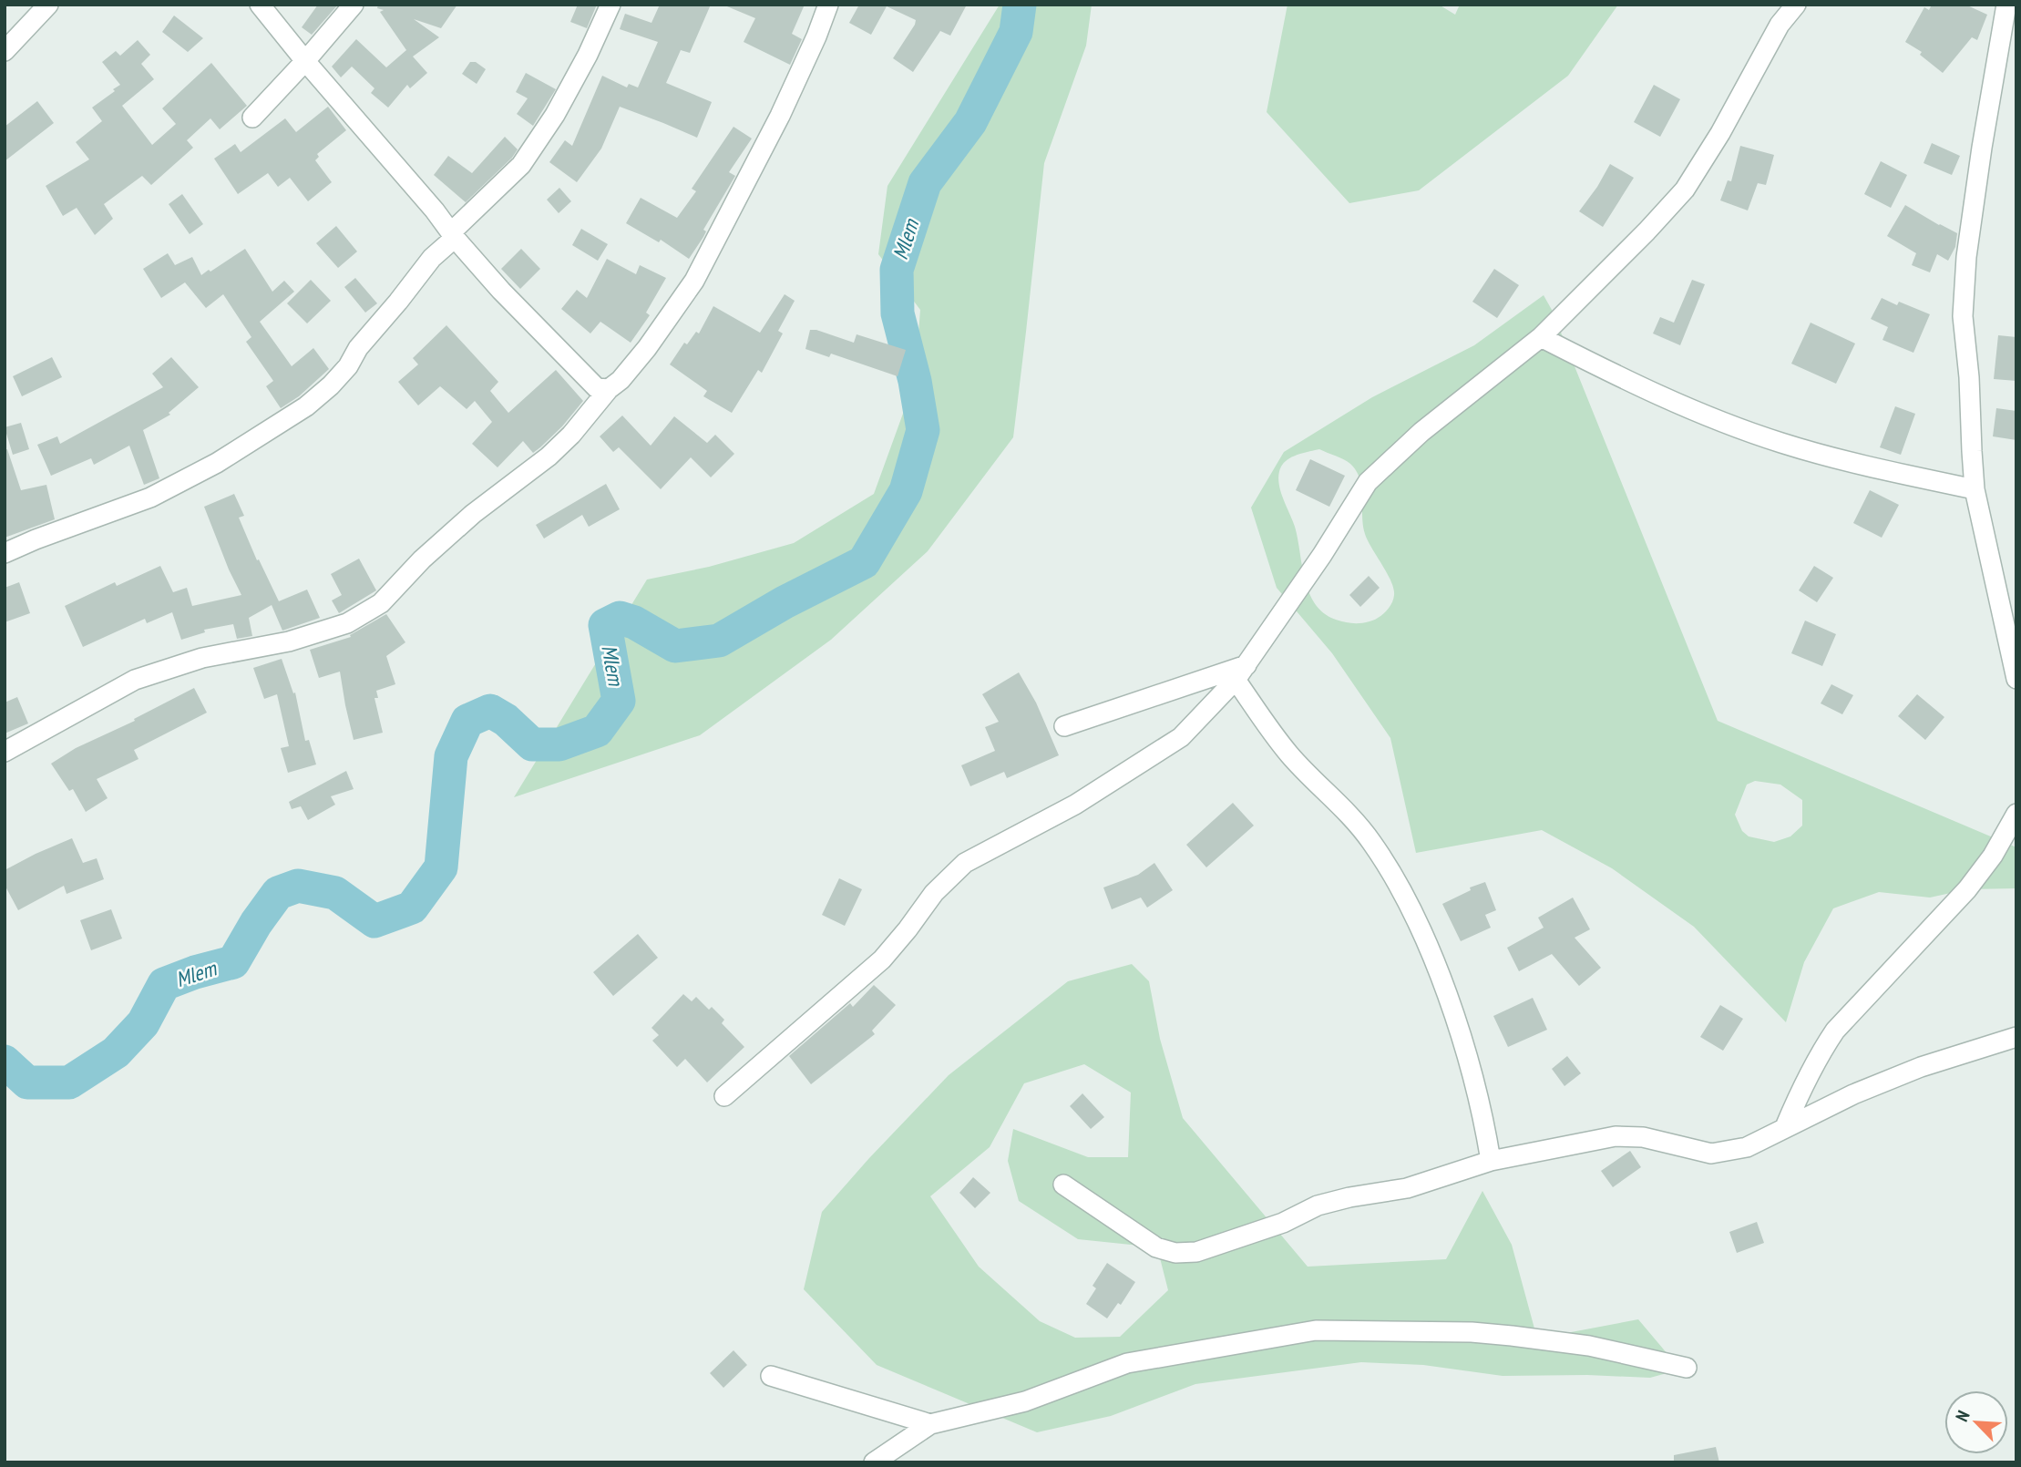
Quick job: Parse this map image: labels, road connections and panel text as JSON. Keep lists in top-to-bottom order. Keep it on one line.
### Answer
{"water":["Mlem"],"north":"top left"}
